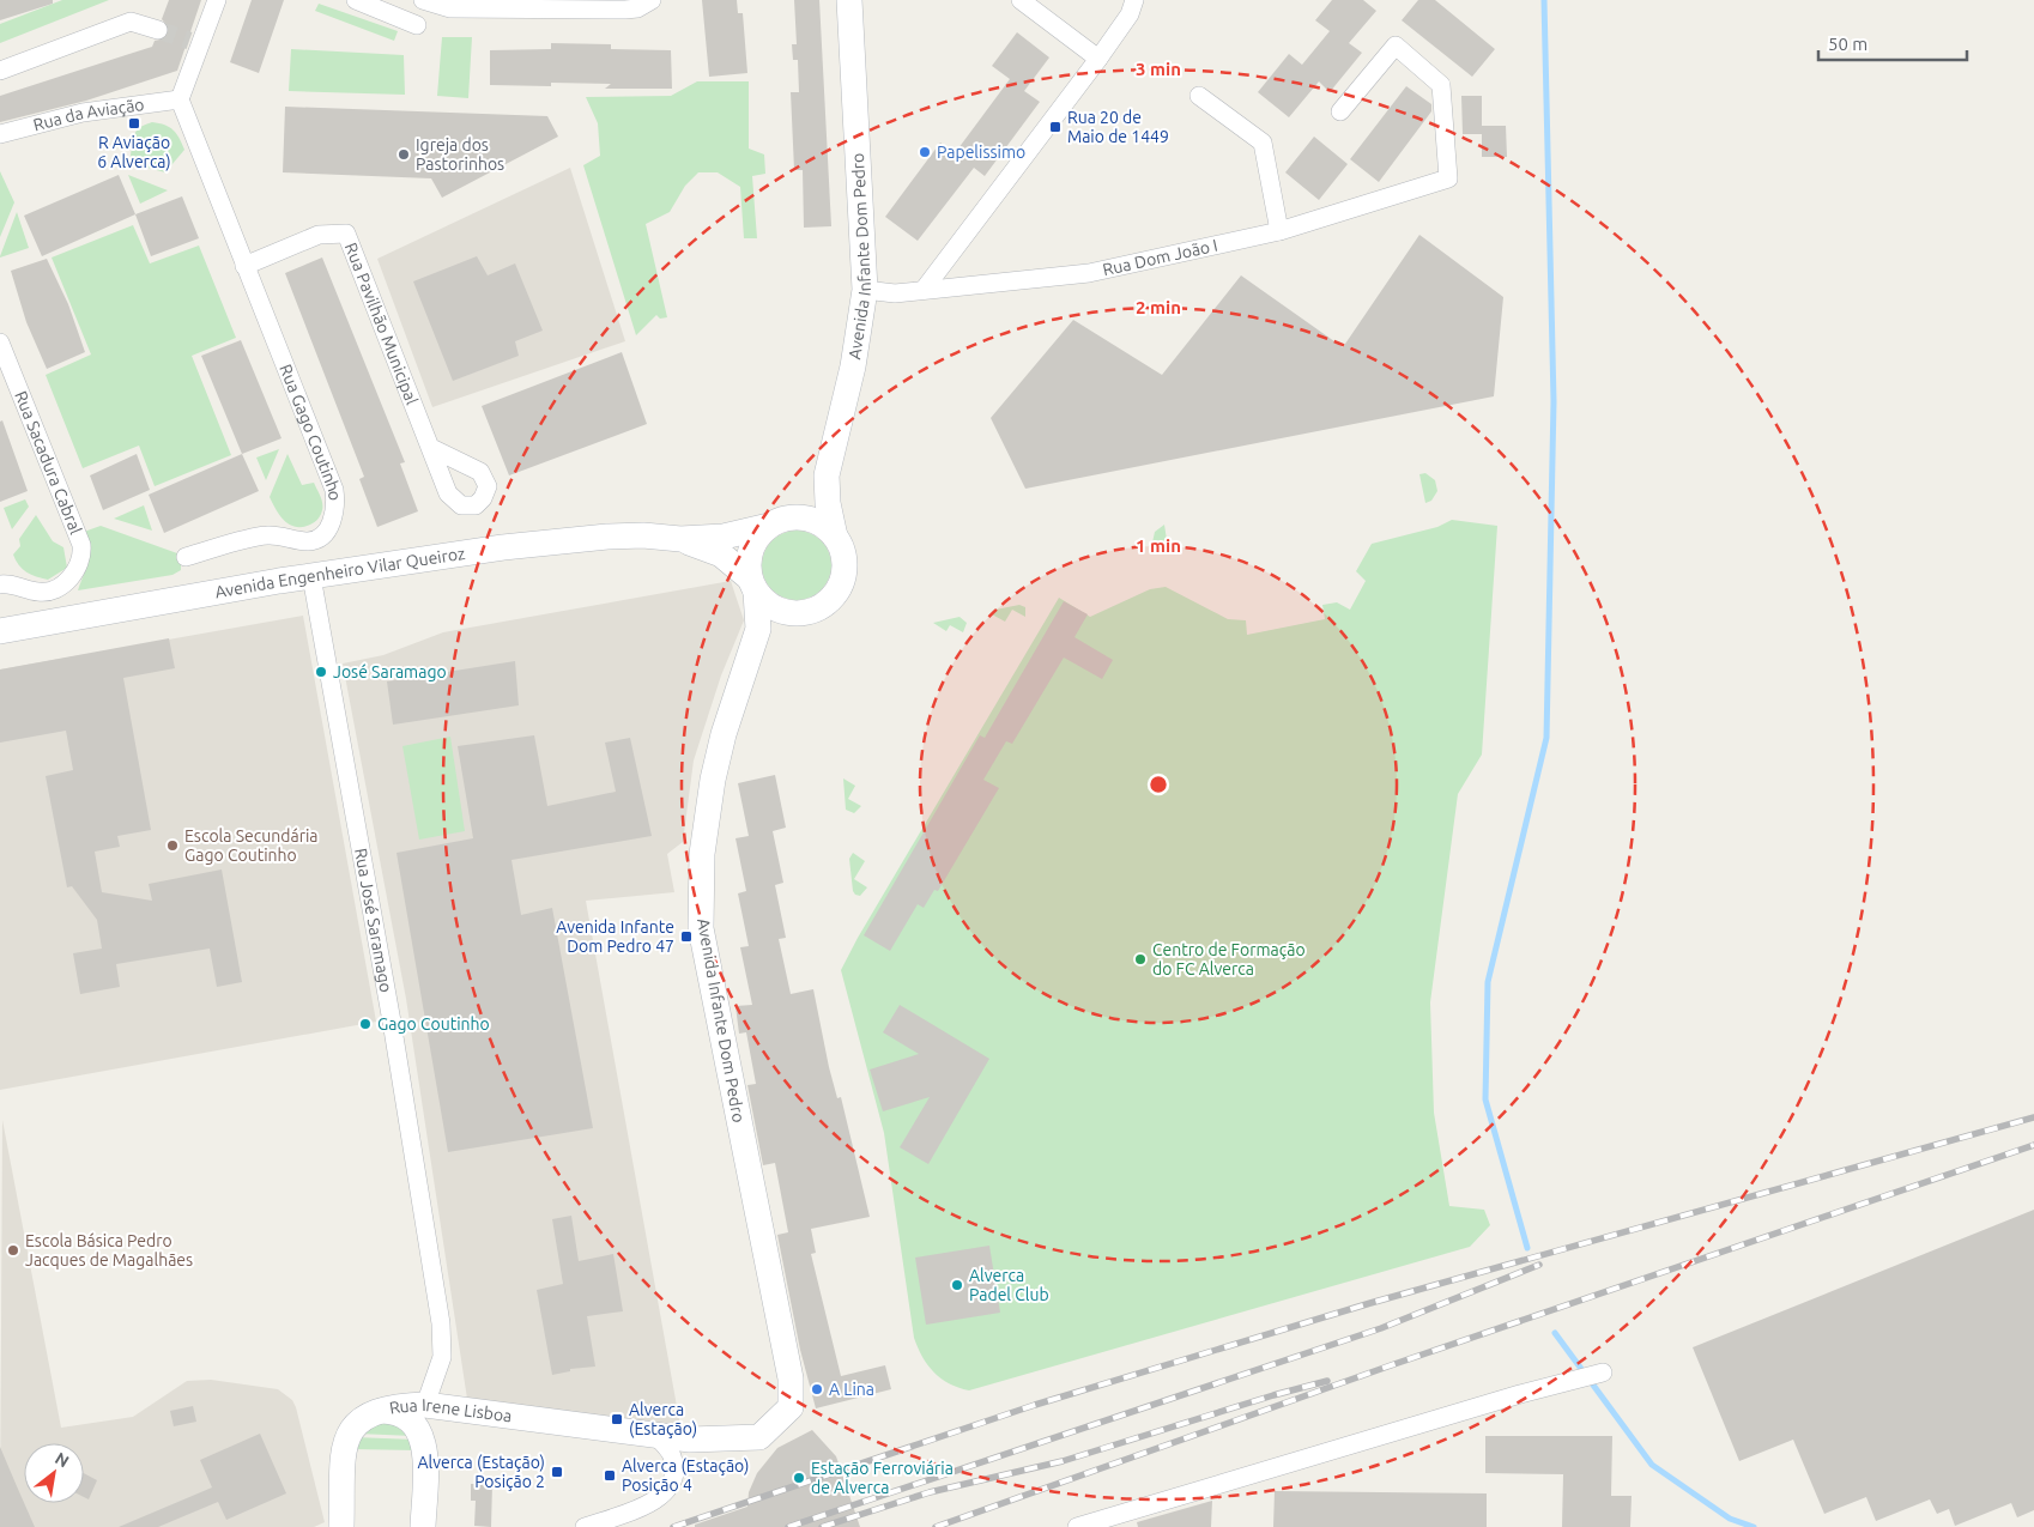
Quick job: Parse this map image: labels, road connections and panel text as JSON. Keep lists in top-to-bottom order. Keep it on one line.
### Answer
{"streets":{"main road":["Avenida Infante Dom Pedro","Avenida Engenheiro Vilar Queiroz","Rua Irene Lisboa"],"street":["Rua da Aviação","Rua Dom João I","Rua Pavilhão Municipal","Rua Gago Coutinho","Rua Sacadura Cabral","Rua José Saramago"]},"crossings":[["Avenida Infante Dom Pedro","Rua Dom João I"],["Avenida Infante Dom Pedro","Avenida Engenheiro Vilar Queiroz"],["Avenida Infante Dom Pedro","Rua Irene Lisboa"],["Rua Pavilhão Municipal","Rua Gago Coutinho"],["Avenida Engenheiro Vilar Queiroz","Rua José Saramago"],["Rua José Saramago","Rua Irene Lisboa"]],"places":{"transit":["R Aviação 6 Alverca)","Rua 20 de Maio de 1449","Avenida Infante Dom Pedro 47","Alverca (Estação)","Alverca (Estação) Posição 2","Alverca (Estação) Posição 4"],"other":["Papelissimo","Igreja dos Pastorinhos","José Saramago","Escola Secundária Gago Coutinho","Centro de Formação do FC Alverca","Gago Coutinho","Escola Básica Pedro Jacques de Magalhães","Alverca Padel Club","A Lina","Estação Ferroviária de Alverca"]},"scale_bar":"50 m","north":"top right","rings":["3 min","2 min","1 min"]}
